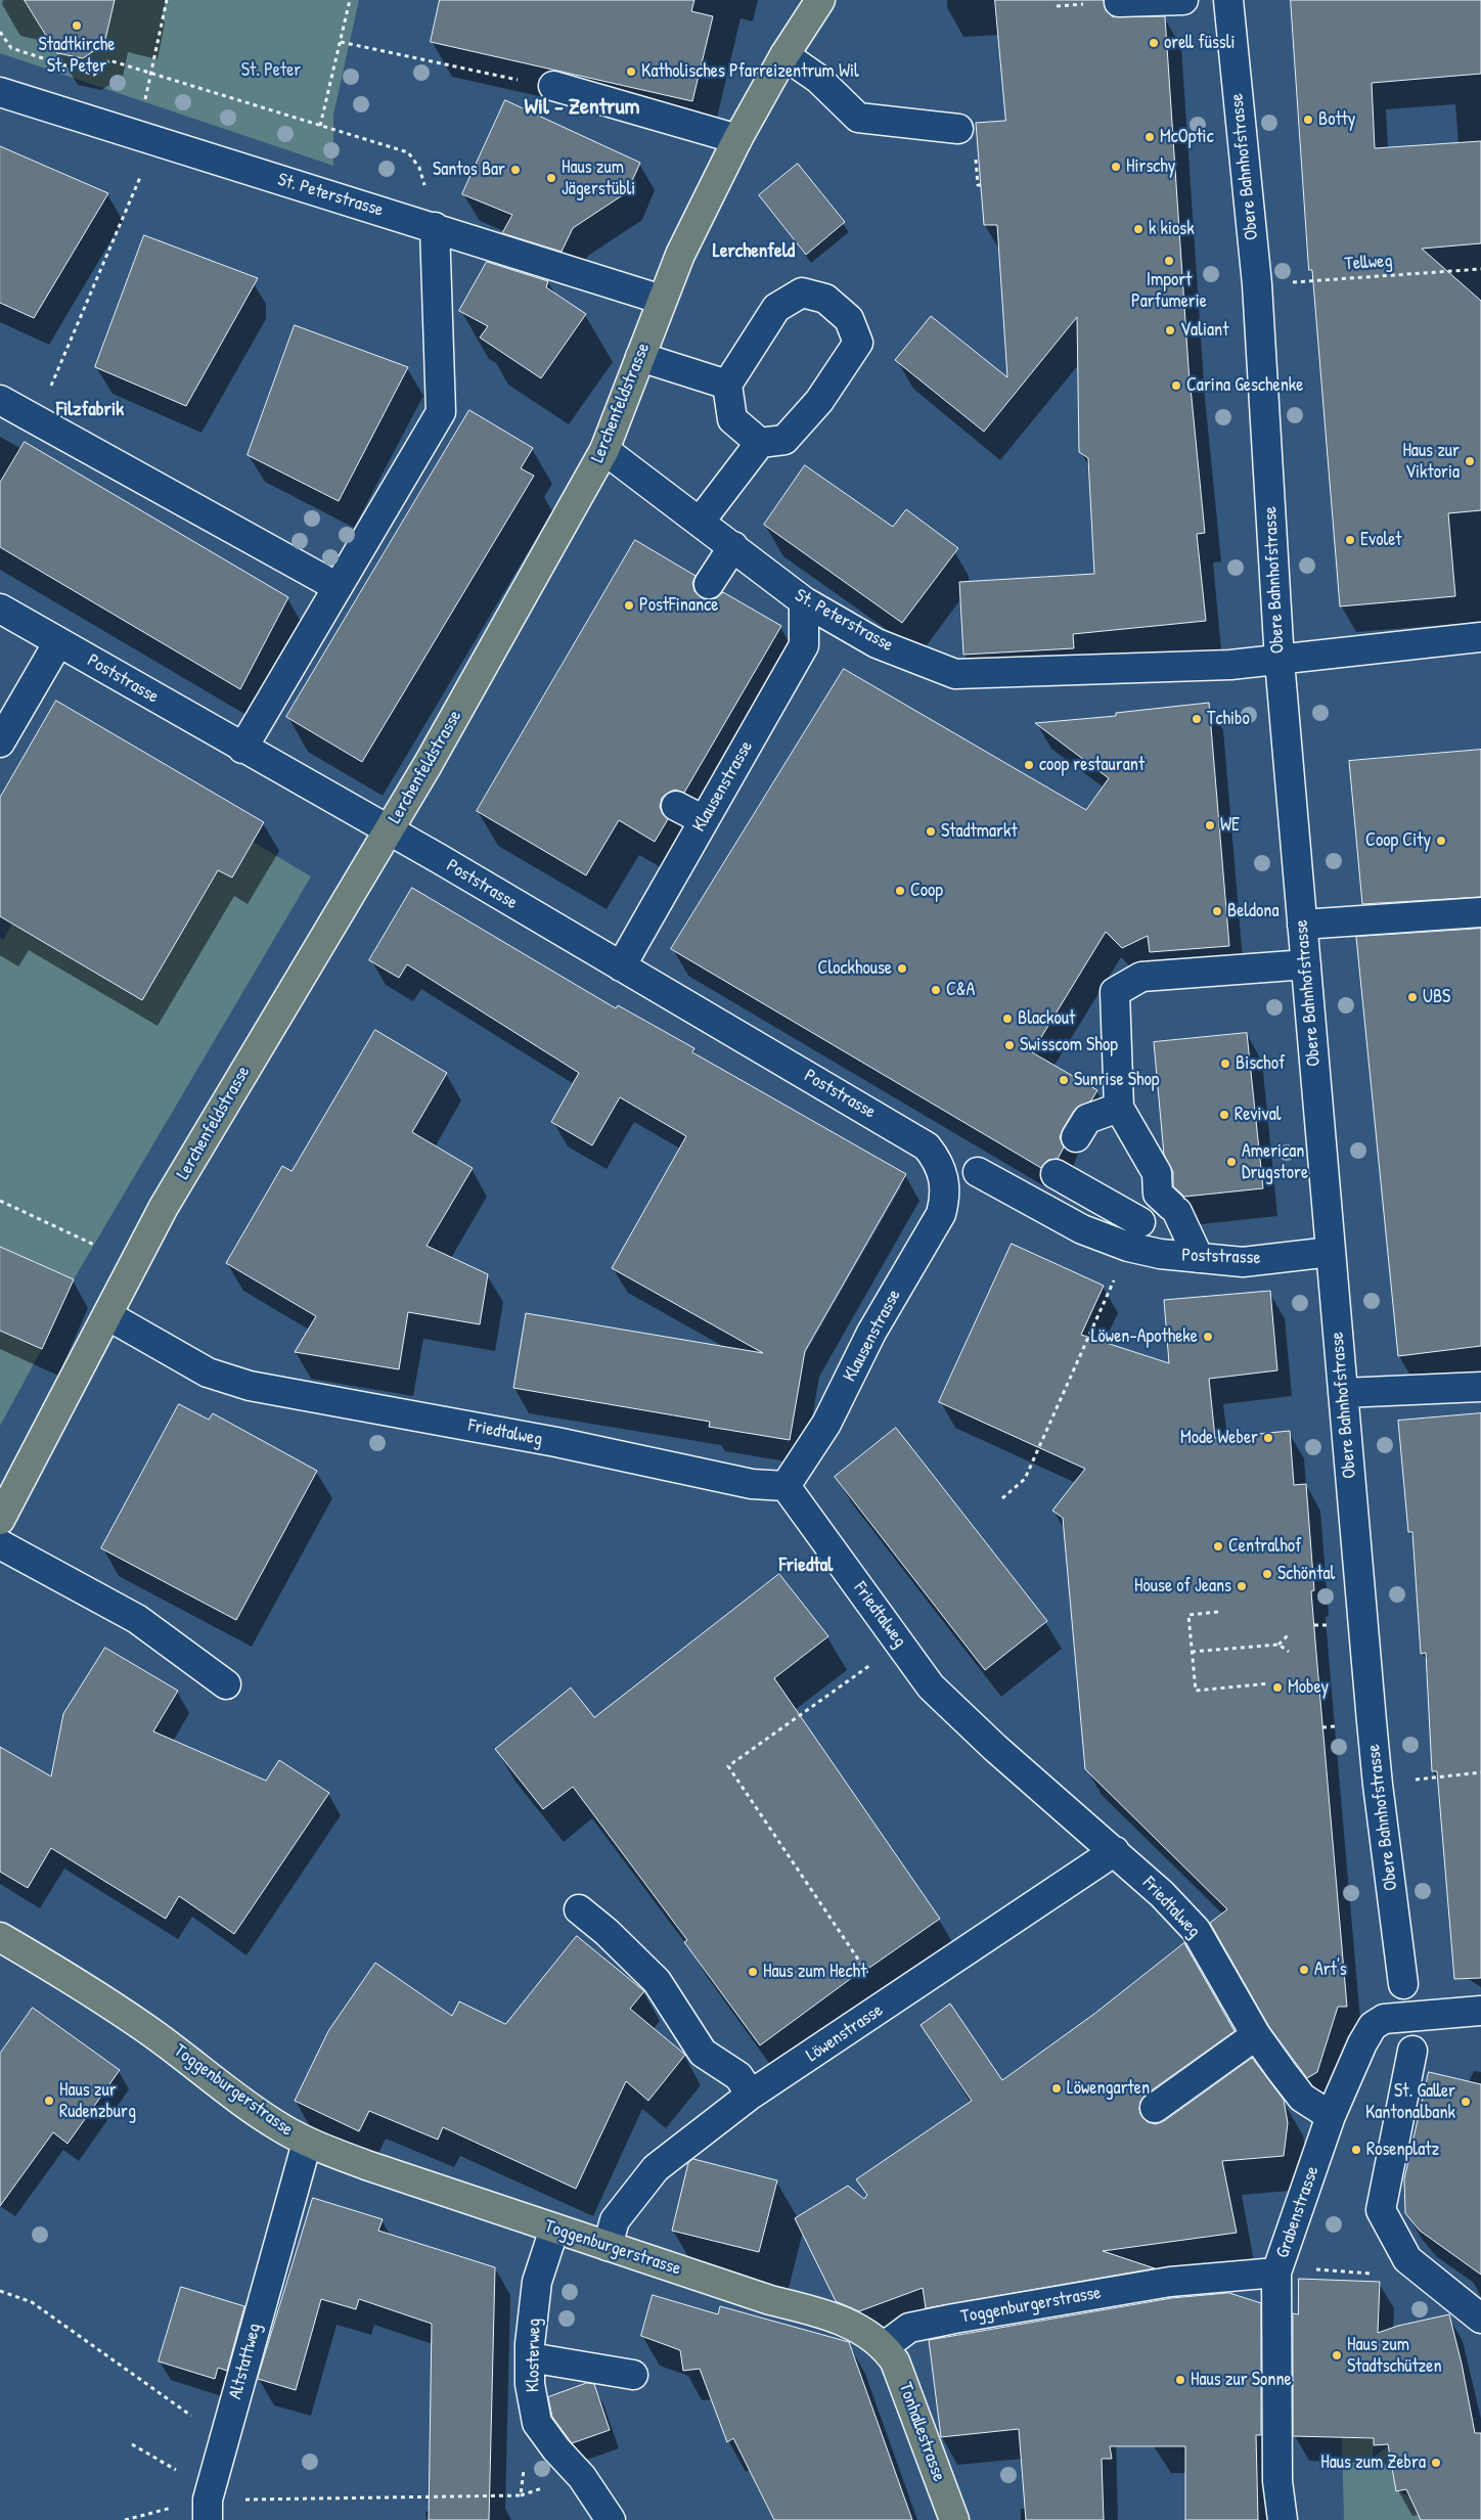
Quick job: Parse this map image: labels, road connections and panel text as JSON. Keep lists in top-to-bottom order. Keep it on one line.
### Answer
{"streets":{"main road":["Lerchenfeldstrasse","Toggenburgerstrasse","Tonhallestrasse"],"street":["Obere Bahnhofstrasse","St. Peterstrasse","Poststrasse","Klausenstrasse","Friedtalweg","Löwenstrasse","Grabenstrasse","Klosterweg","Altstattweg"],"path":["Tellweg"]},"crossings":[["Obere Bahnhofstrasse","St. Peterstrasse"],["Obere Bahnhofstrasse","Tellweg"],["Obere Bahnhofstrasse","Poststrasse"],["St. Peterstrasse","Lerchenfeldstrasse"],["St. Peterstrasse","Klausenstrasse"],["Lerchenfeldstrasse","Poststrasse"],["Lerchenfeldstrasse","Friedtalweg"],["Poststrasse","Klausenstrasse"],["Klausenstrasse","Friedtalweg"],["Friedtalweg","Löwenstrasse"],["Friedtalweg","Grabenstrasse"],["Löwenstrasse","Toggenburgerstrasse"],["Toggenburgerstrasse","Grabenstrasse"],["Toggenburgerstrasse","Klosterweg"],["Toggenburgerstrasse","Altstattweg"],["Toggenburgerstrasse","Tonhallestrasse"]],"districts":["Wil - Zentrum","Lerchenfeld","Filzfabrik","Friedtal"],"parks":["St. Peter"],"places":["Stadtkirche St. Peter","orell füssli","Katholisches Pfarreizentrum Wil","Botty","McOptic","Hirschy","Santos Bar","Haus zum Jägerstübli","k kiosk","Import Parfumerie","Valiant","Carina Geschenke","Haus zur Viktoria","Evolet","PostFinance","Tchibo","coop restaurant","WE","Stadtmarkt","Coop City","Coop","Beldona","Clockhouse","C&A","UBS","Blackout","Swisscom Shop","Bischof","Sunrise Shop","Revival","American Drugstore","Löwen-Apotheke","Mode Weber","Centralhof","Schöntal","House of Jeans","Mobey","Art's","Haus zum Hecht","Löwengarten","Haus zur Rudenzburg","St. Galler Kantonalbank","Rosenplatz","Haus zum Stadtschützen","Haus zur Sonne","Haus zum Zebra"]}
